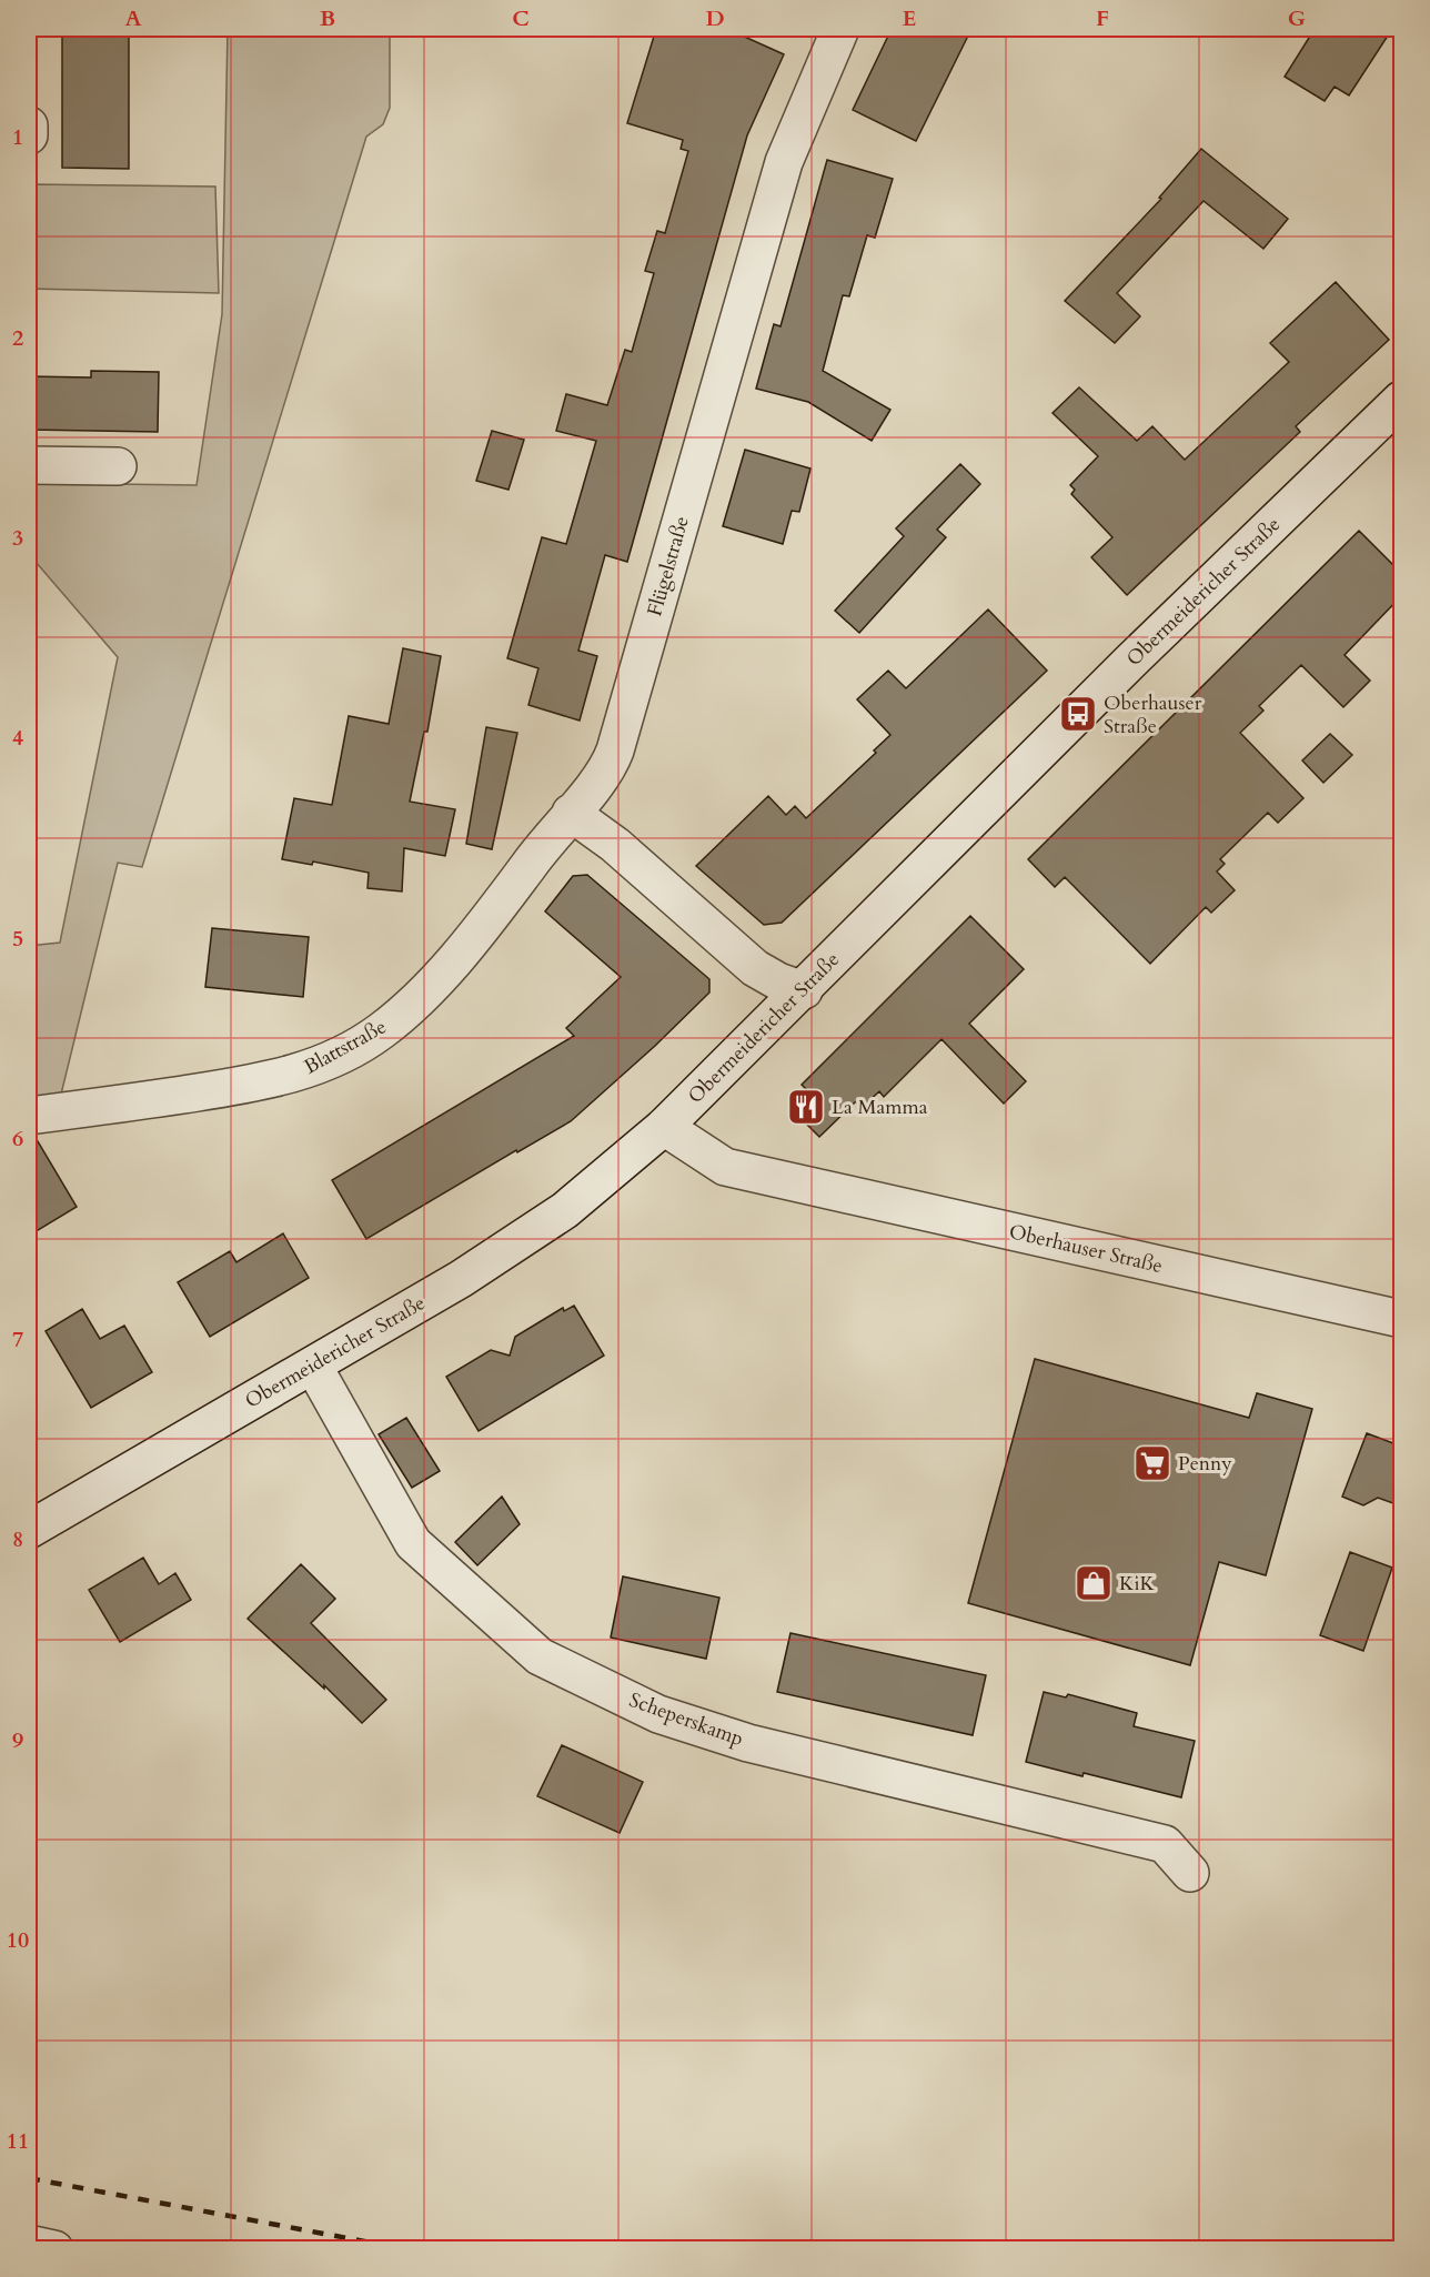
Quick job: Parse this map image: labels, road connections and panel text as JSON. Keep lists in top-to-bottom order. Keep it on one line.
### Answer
{"streets":{"street":["Flügelstraße","Obermeidericher Straße","Blattstraße","Oberhauser Straße","Scheperskamp"]},"crossings":[["Flügelstraße","Blattstraße"],["Obermeidericher Straße","Oberhauser Straße"],["Obermeidericher Straße","Scheperskamp"]],"places":{"bus stop":["Oberhauser Straße"],"restaurant":["La Mamma"],"supermarket":["Penny"],"shop":["KiK"]},"grid":{"columns":["A","B","C","D","E","F","G"],"rows":["1","2","3","4","5","6","7","8","9","10","11"]}}
